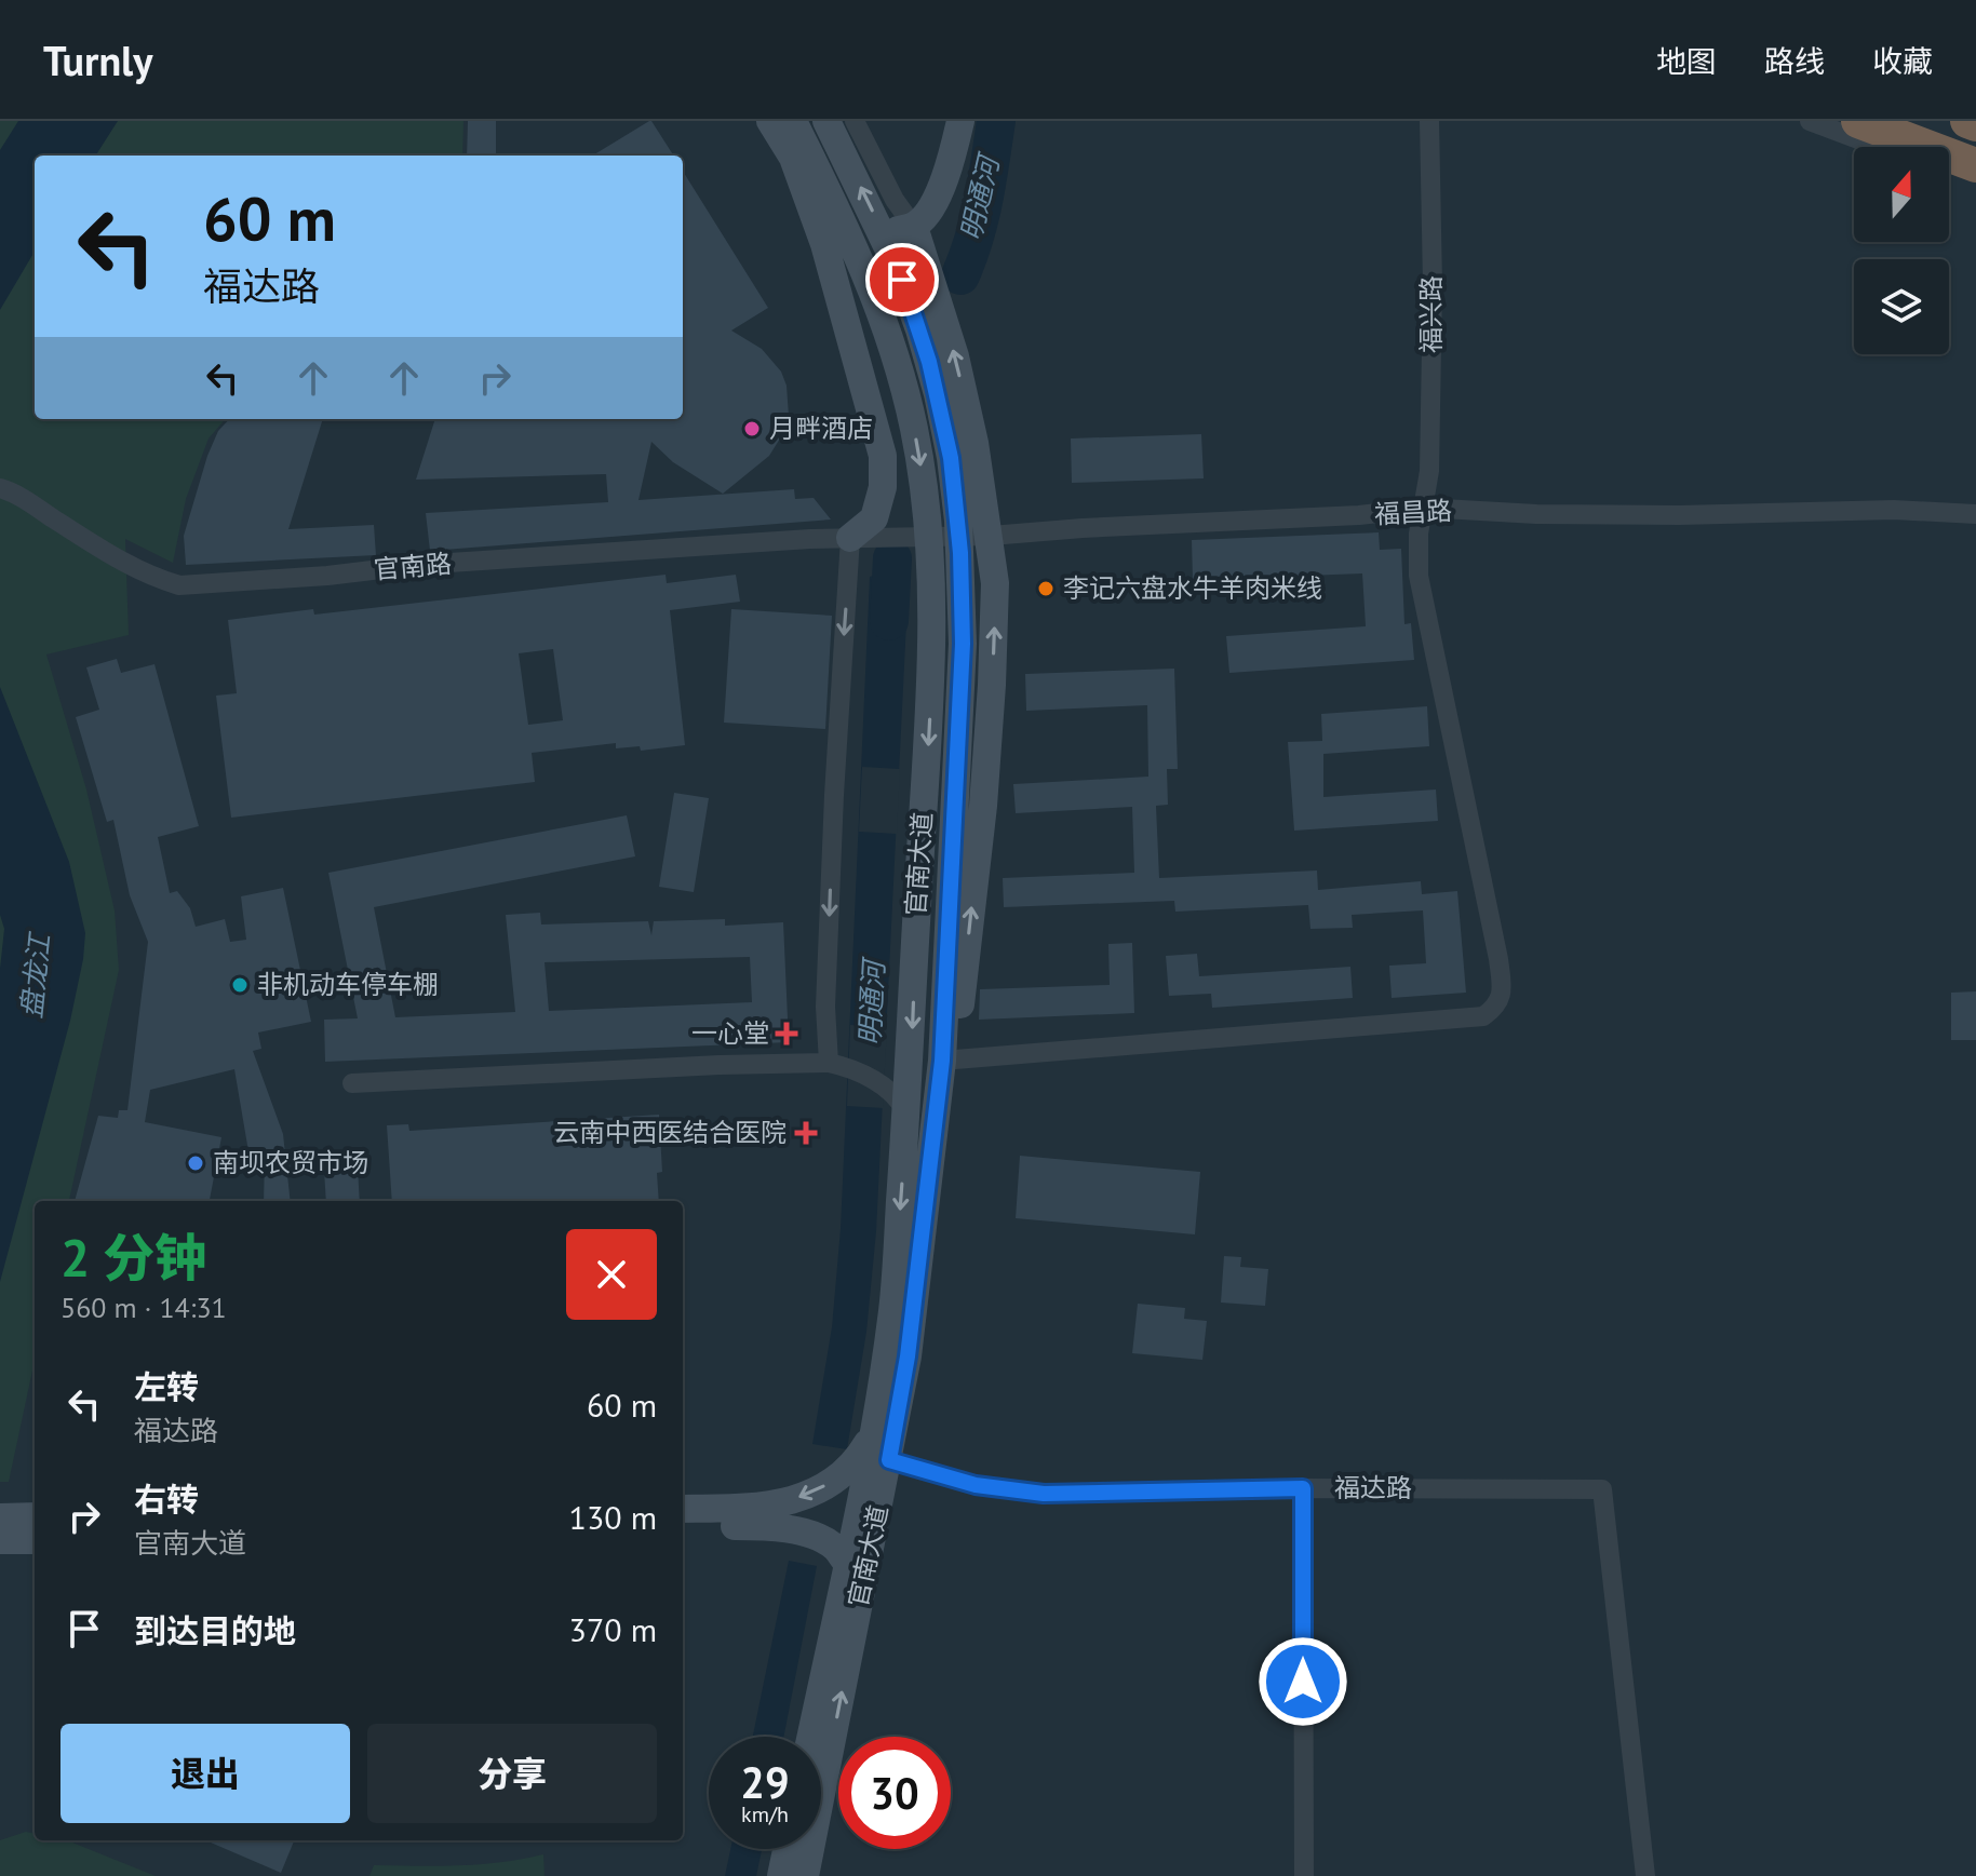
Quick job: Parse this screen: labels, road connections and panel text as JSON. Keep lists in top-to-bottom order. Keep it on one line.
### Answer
{"streets":{"main road":["官南大道"],"street":["福兴路","福昌路","官南路","福达路"]},"crossings":[["福兴路","福昌路"],["福兴路","官南大道"],["福昌路","官南路"],["官南大道","福达路"]],"water":["明通河","盘龙江"],"places":{"other":["月畔酒店","李记六盘水牛羊肉米线","非机动车停车棚","南坝农贸市场"],"health":["一心堂","云南中西医结合医院"]},"north":"top","page":{"header":"Turnly","nav":["地图","路线","收藏"],"turn":["60 m","福达路"],"heading":["2 分钟","560 m · 14:31"],"list":[{"name":"左转","note":"福达路","value":"60 m"},{"name":"右转","note":"官南大道","value":"130 m"},{"name":"到达目的地","value":"370 m"}],"buttons":["退出","分享"],"speed":"29 km/h","limit":"30"}}
